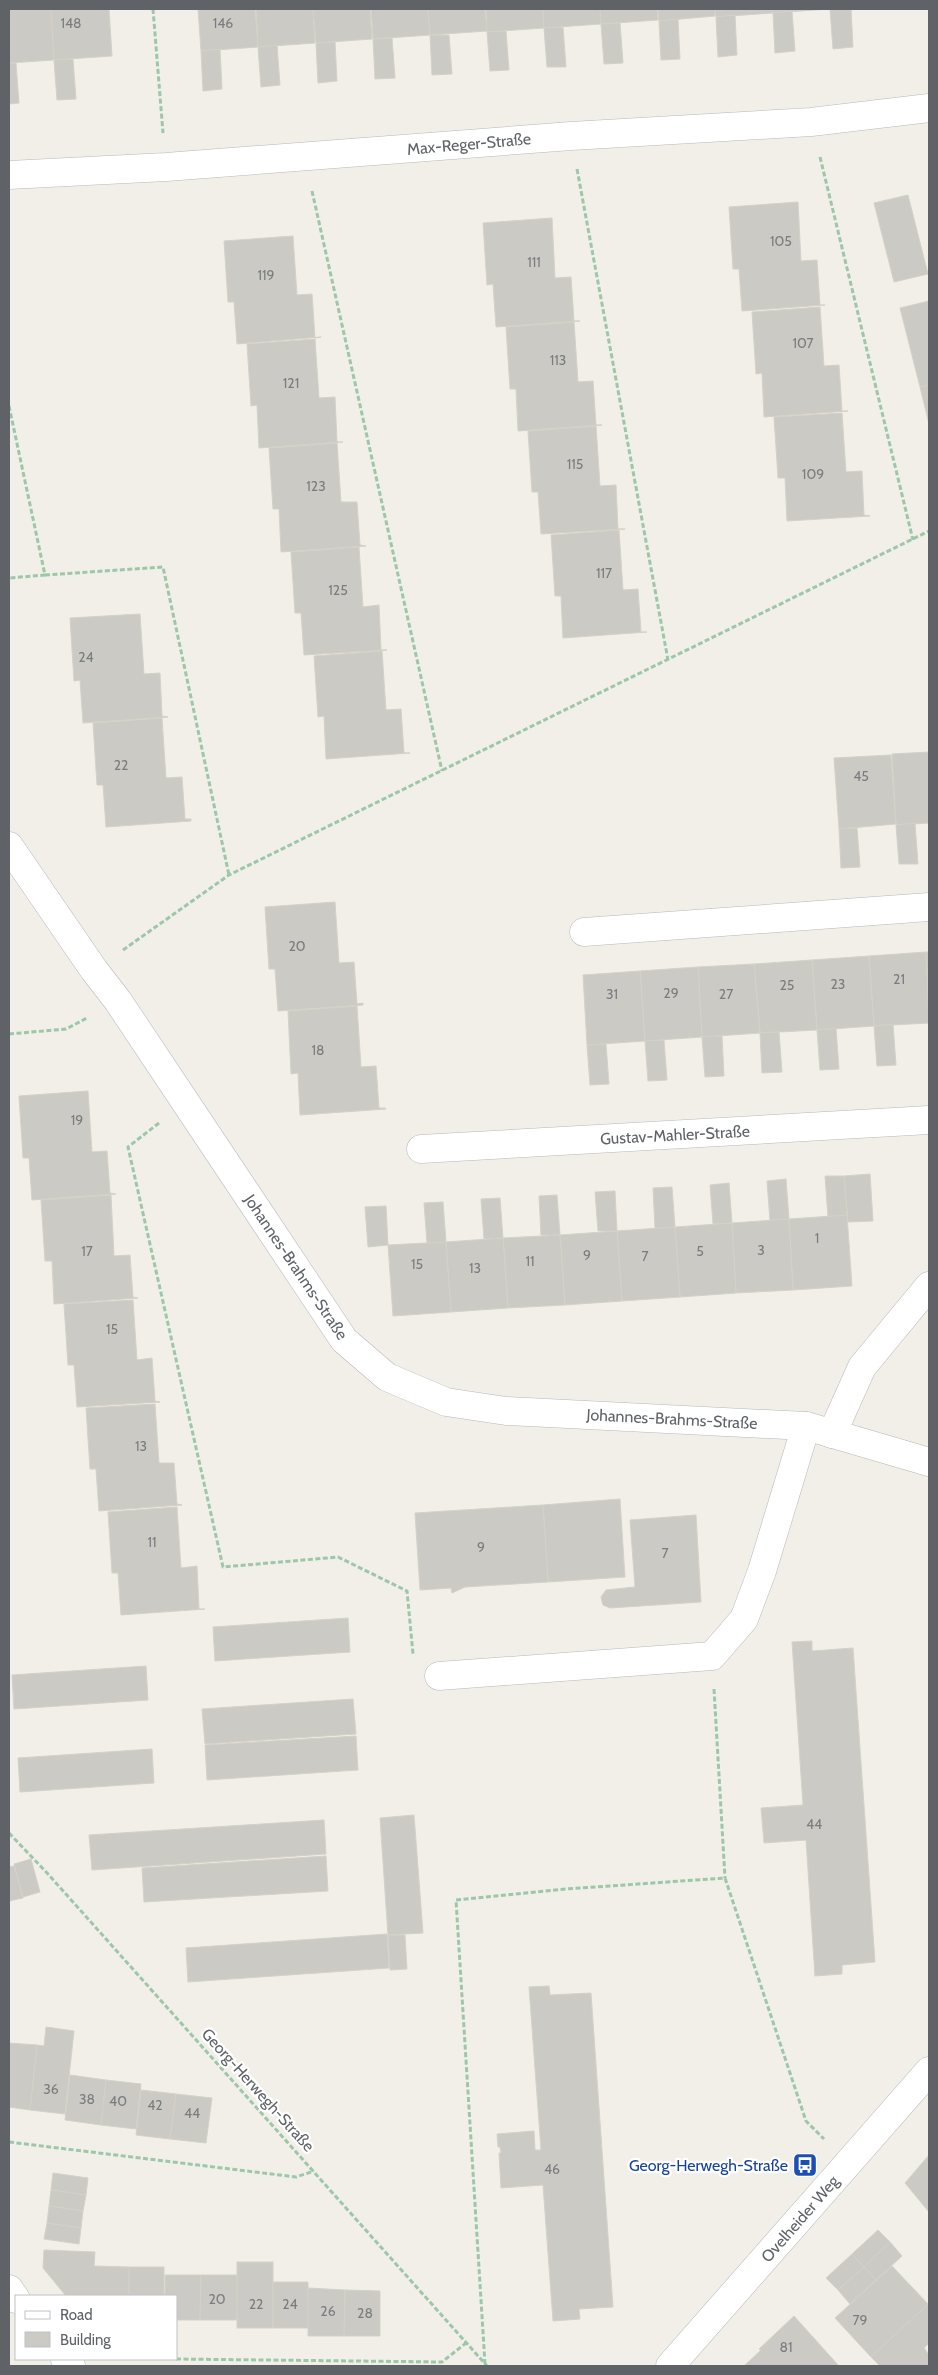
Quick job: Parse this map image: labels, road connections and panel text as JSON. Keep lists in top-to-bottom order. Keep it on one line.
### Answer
{"streets":{"street":["Max-Reger-Straße","Gustav-Mahler-Straße","Johannes-Brahms-Straße","Ovelheider Weg"],"path":["Georg-Herwegh-Straße"]},"places":{"bus stop":["Georg-Herwegh-Straße"]},"house_numbers":["148","146","105","111","119","107","113","121","115","109","123","117","125","24","22","45","20","21","23","25","29","31","27","18","19","1","3","17","5","9","7","11","15","13","15","13","11","9","7","44","36","38","40","42","44","46","20","22","24","26","28","79","81"],"legend":["Road","Building"]}
